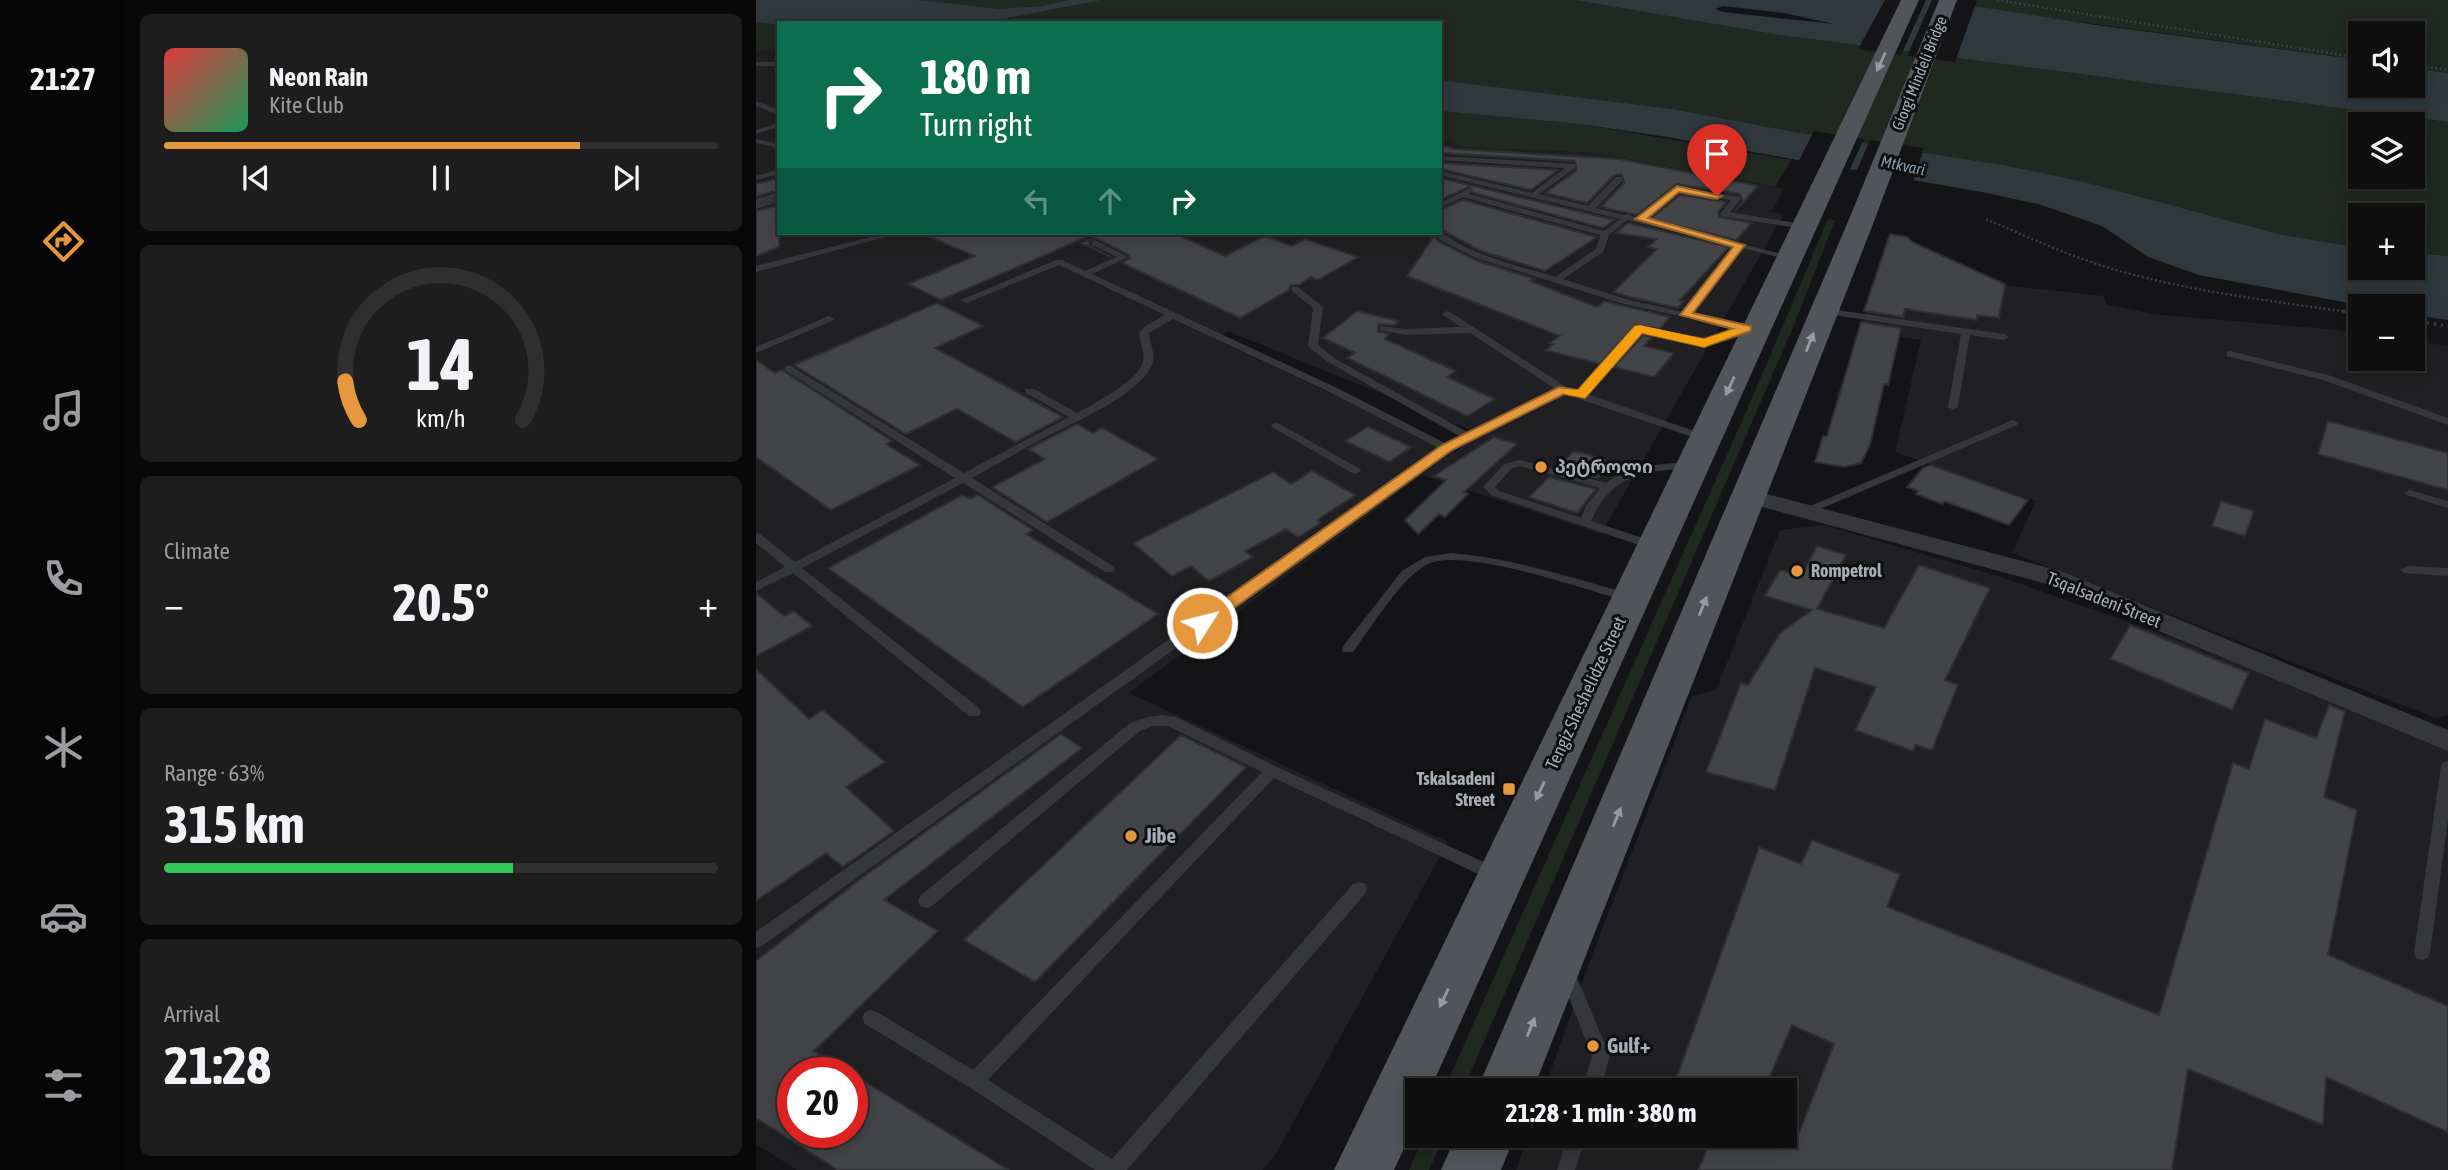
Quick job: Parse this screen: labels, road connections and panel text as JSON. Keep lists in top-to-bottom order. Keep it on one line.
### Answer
{"streets":{"main road":["Giorgi Mindeli Bridge","Tengiz Sheshelidze Street"],"street":["Tsqalsadeni Street"]},"water":["Mtkvari"],"places":{"other":["პეტროლი","Rompetrol","Jibe","Gulf+"],"transit":["Tskalsadeni Street"]},"page":{"tabs":"21:27","map_buttons":["+","−"],"turn":["180 m","Turn right"],"song":["Neon Rain","Kite Club"],"tile":["Climate",["Range · 63%","315 km"],["Arrival","21:28"]],"heat":["−","20.5°","+"],"limit":"20","trip":"21:28 · 1 min · 380 m","gauge":["14","km/h"]}}
